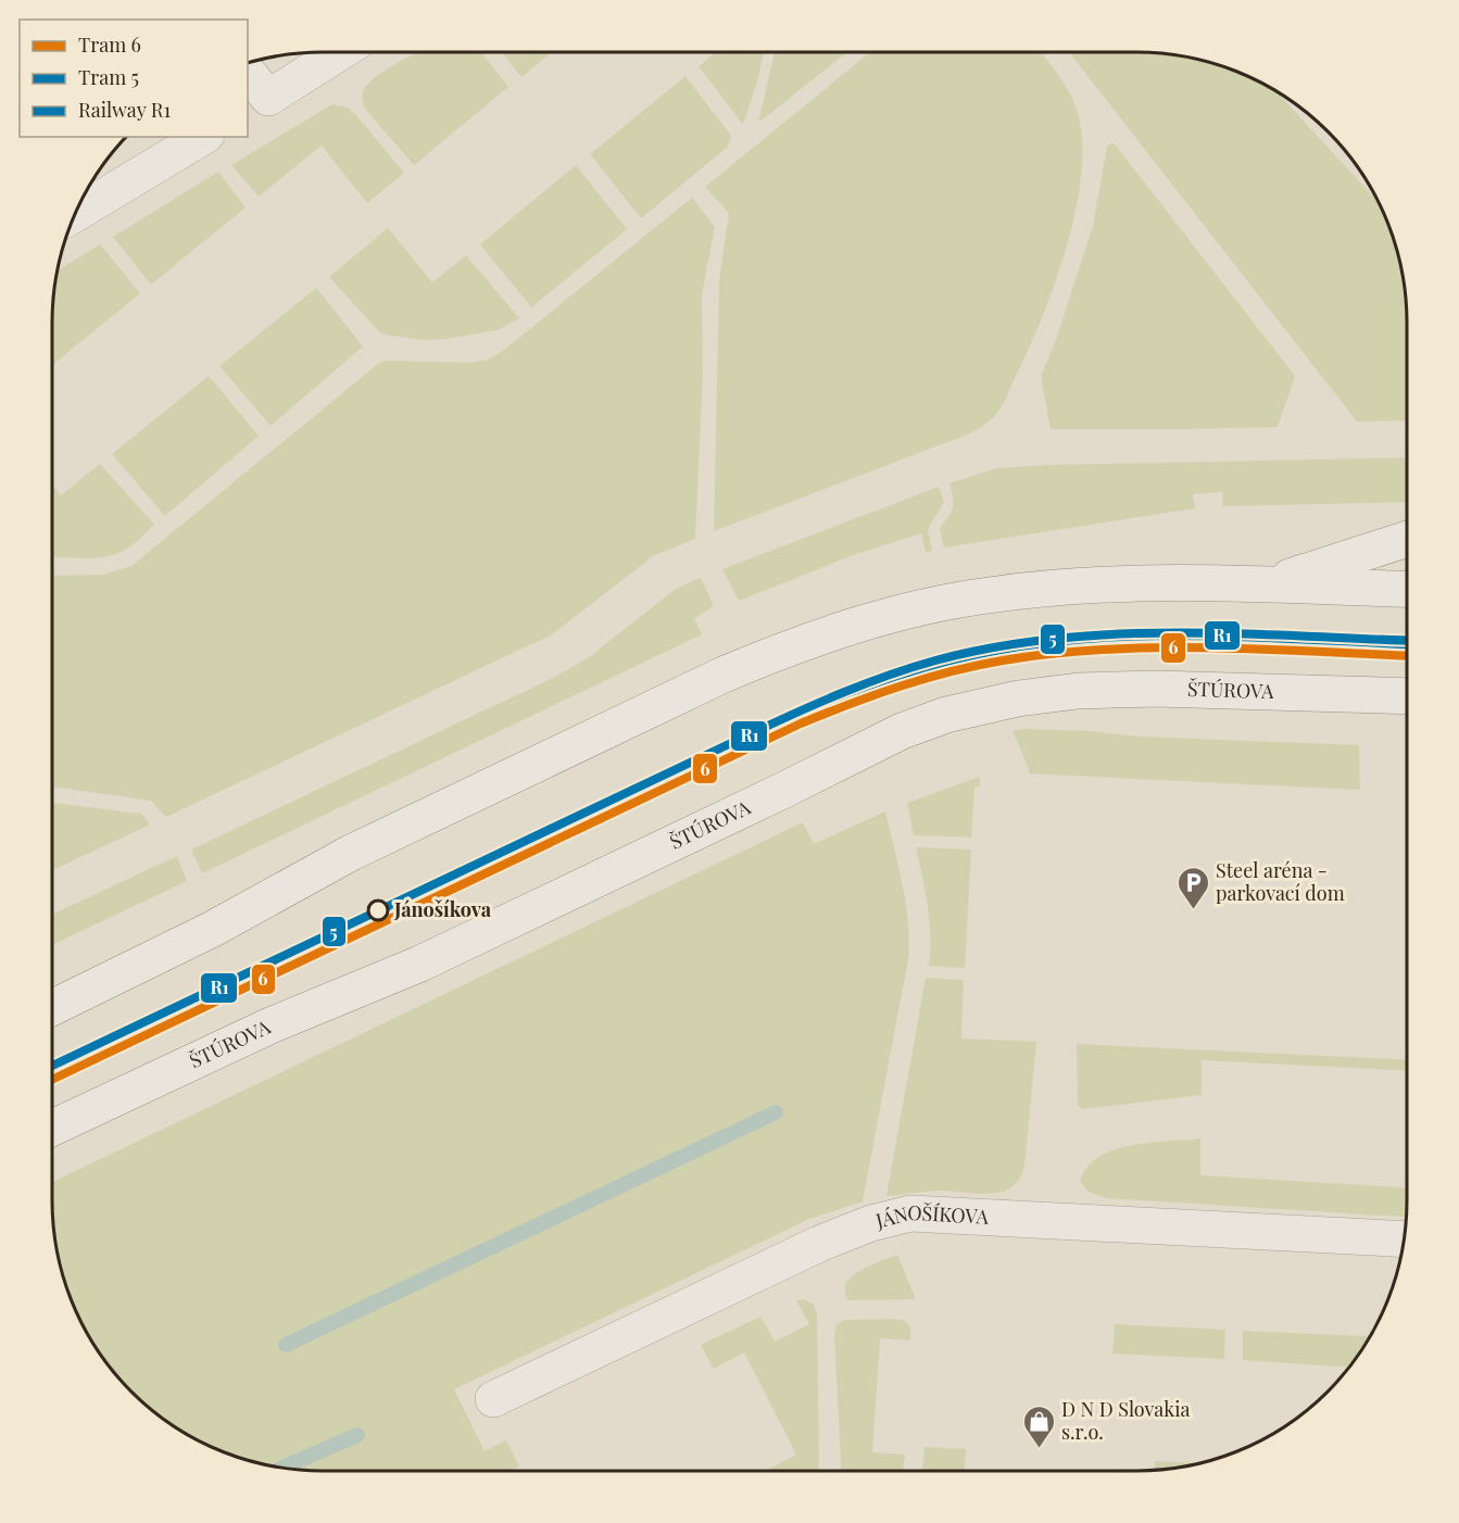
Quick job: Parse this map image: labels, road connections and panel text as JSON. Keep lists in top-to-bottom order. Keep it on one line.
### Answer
{"streets":{"street":["ŠTÚROVA","JÁNOŠÍKOVA"]},"places":{"parking":["Steel aréna - parkovací dom"],"other":["Jánošíkova"],"shop":["D N D Slovakia s.r.o."]},"lines":["tram line 5","rail line R1","tram line 6"],"legend":["Tram 6","Tram 5","Railway R1"]}
